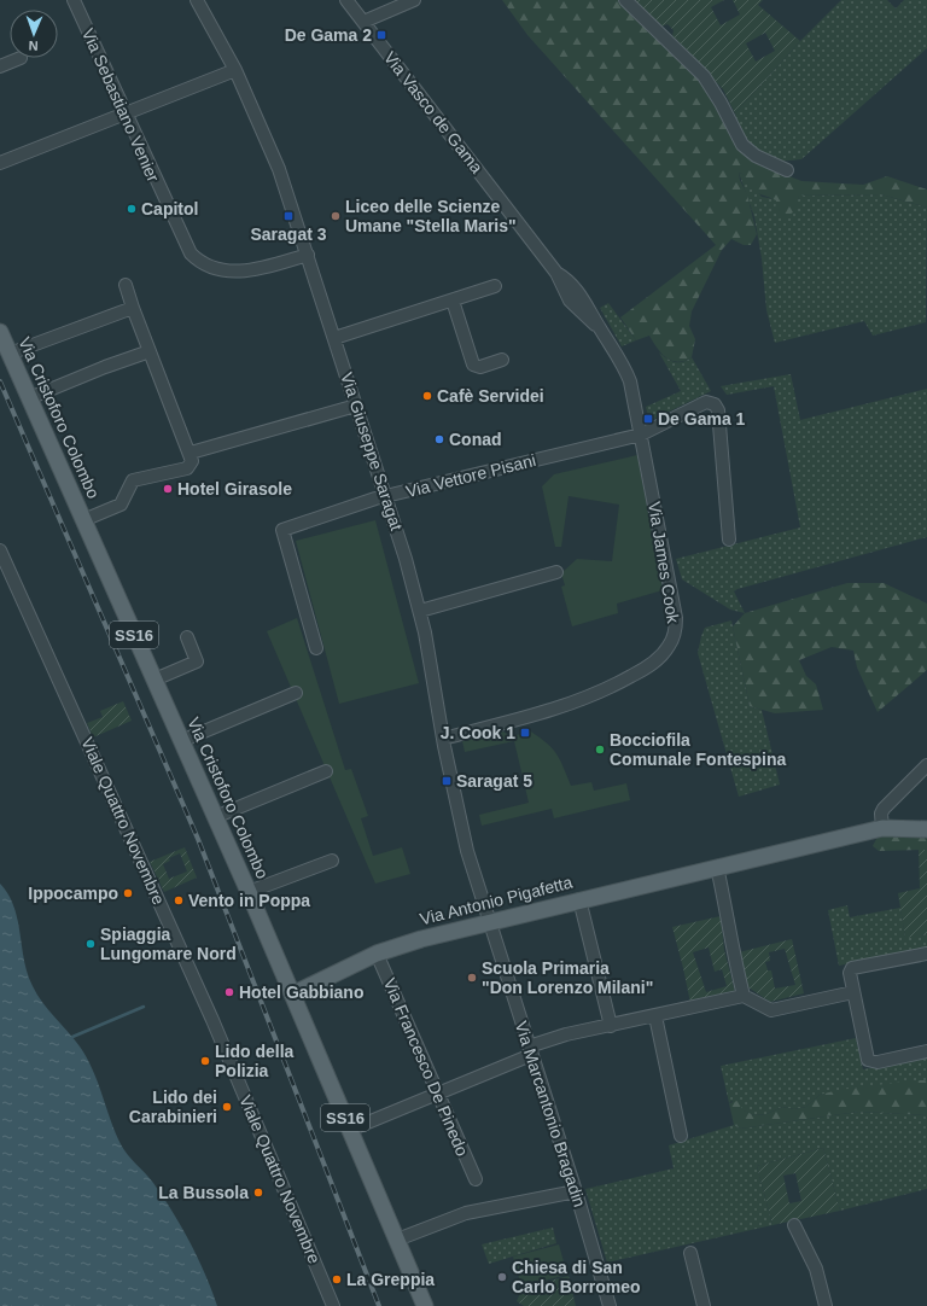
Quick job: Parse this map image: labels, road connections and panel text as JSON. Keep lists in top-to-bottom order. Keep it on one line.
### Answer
{"streets":{"main road":["Via Cristoforo Colombo","SS16","Via Antonio Pigafetta"],"street":["Via Sebastiano Venier","Via Vasco de Gama","Via Giuseppe Saragat","Via Vettore Pisani","Via James Cook","Viale Quattro Novembre","Via Francesco De Pinedo","Via Marcantonio Bragadin"]},"crossings":[["Via Sebastiano Venier","Via Giuseppe Saragat"],["Via Vasco de Gama","Via Vettore Pisani"],["Via Vasco de Gama","Via James Cook"],["Via Cristoforo Colombo","Via Giuseppe Saragat"],["Via Cristoforo Colombo","Via Antonio Pigafetta"],["Via Giuseppe Saragat","Via Vettore Pisani"],["Via Giuseppe Saragat","Via James Cook"],["Via Giuseppe Saragat","Via Antonio Pigafetta"],["Via Giuseppe Saragat","Via Marcantonio Bragadin"],["Via Vettore Pisani","Via James Cook"],["Via Antonio Pigafetta","Via Francesco De Pinedo"],["Via Antonio Pigafetta","Via Marcantonio Bragadin"]],"places":{"transit":["De Gama 2","Saragat 3","De Gama 1","J. Cook 1","Saragat 5"],"other":["Capitol","Liceo delle Scienze Umane \"Stella Maris\"","Cafè Servidei","Conad","Hotel Girasole","Bocciofila Comunale Fontespina","Ippocampo","Vento in Poppa","Spiaggia Lungomare Nord","Scuola Primaria \"Don Lorenzo Milani\"","Hotel Gabbiano","Lido della Polizia","Lido dei Carabinieri","La Bussola","Chiesa di San Carlo Borromeo","La Greppia"]},"north":"bottom"}
